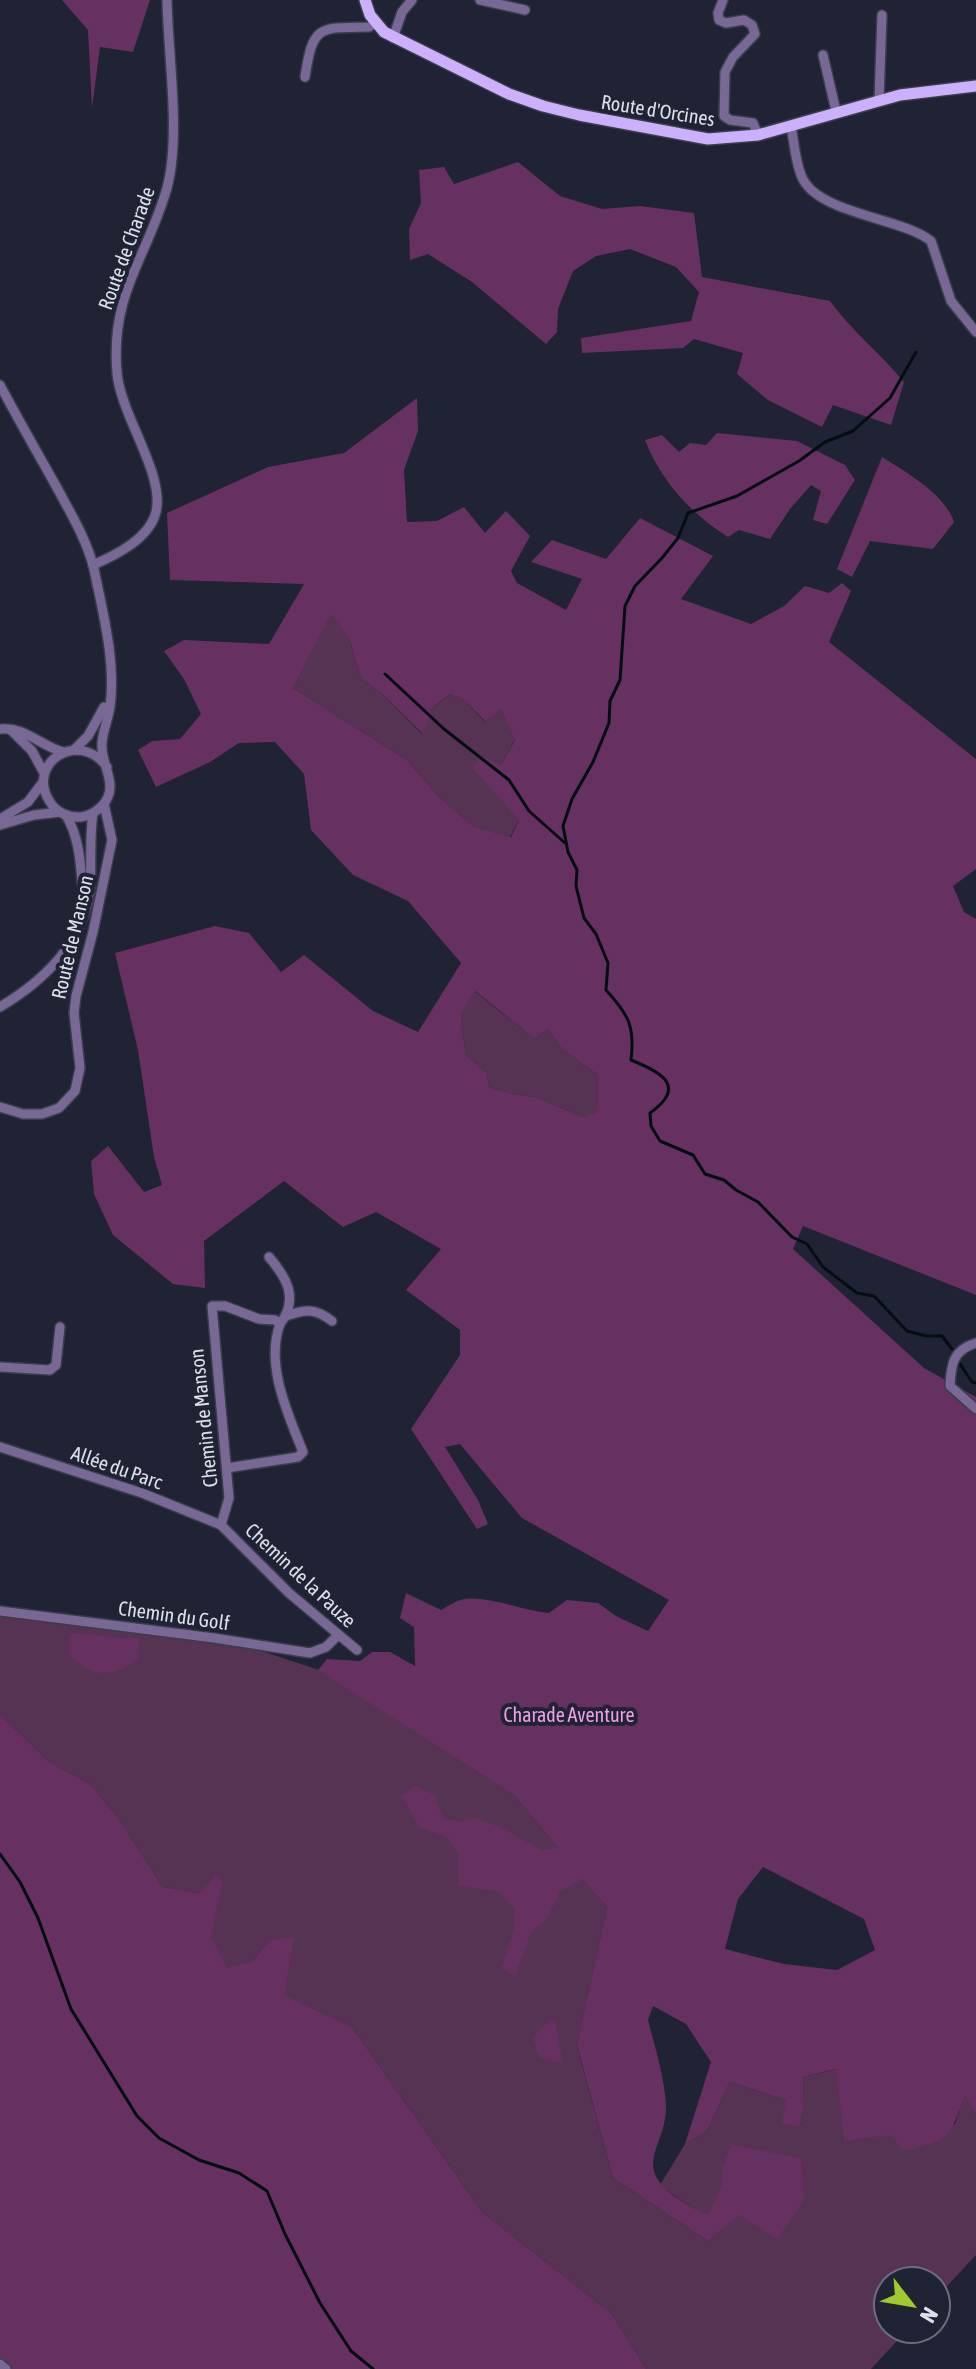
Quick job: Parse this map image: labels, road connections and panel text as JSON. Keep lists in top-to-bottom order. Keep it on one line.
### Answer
{"streets":{"main road":["Route d'Orcines"],"street":["Route de Charade","Route de Manson","Chemin de Manson","Allée du Parc","Chemin de la Pauze","Chemin du Golf"]},"crossings":[["Chemin de Manson","Allée du Parc"],["Chemin de Manson","Chemin de la Pauze"],["Allée du Parc","Chemin de la Pauze"],["Chemin de la Pauze","Chemin du Golf"]],"parks":["Charade Aventure"],"north":"bottom right"}
